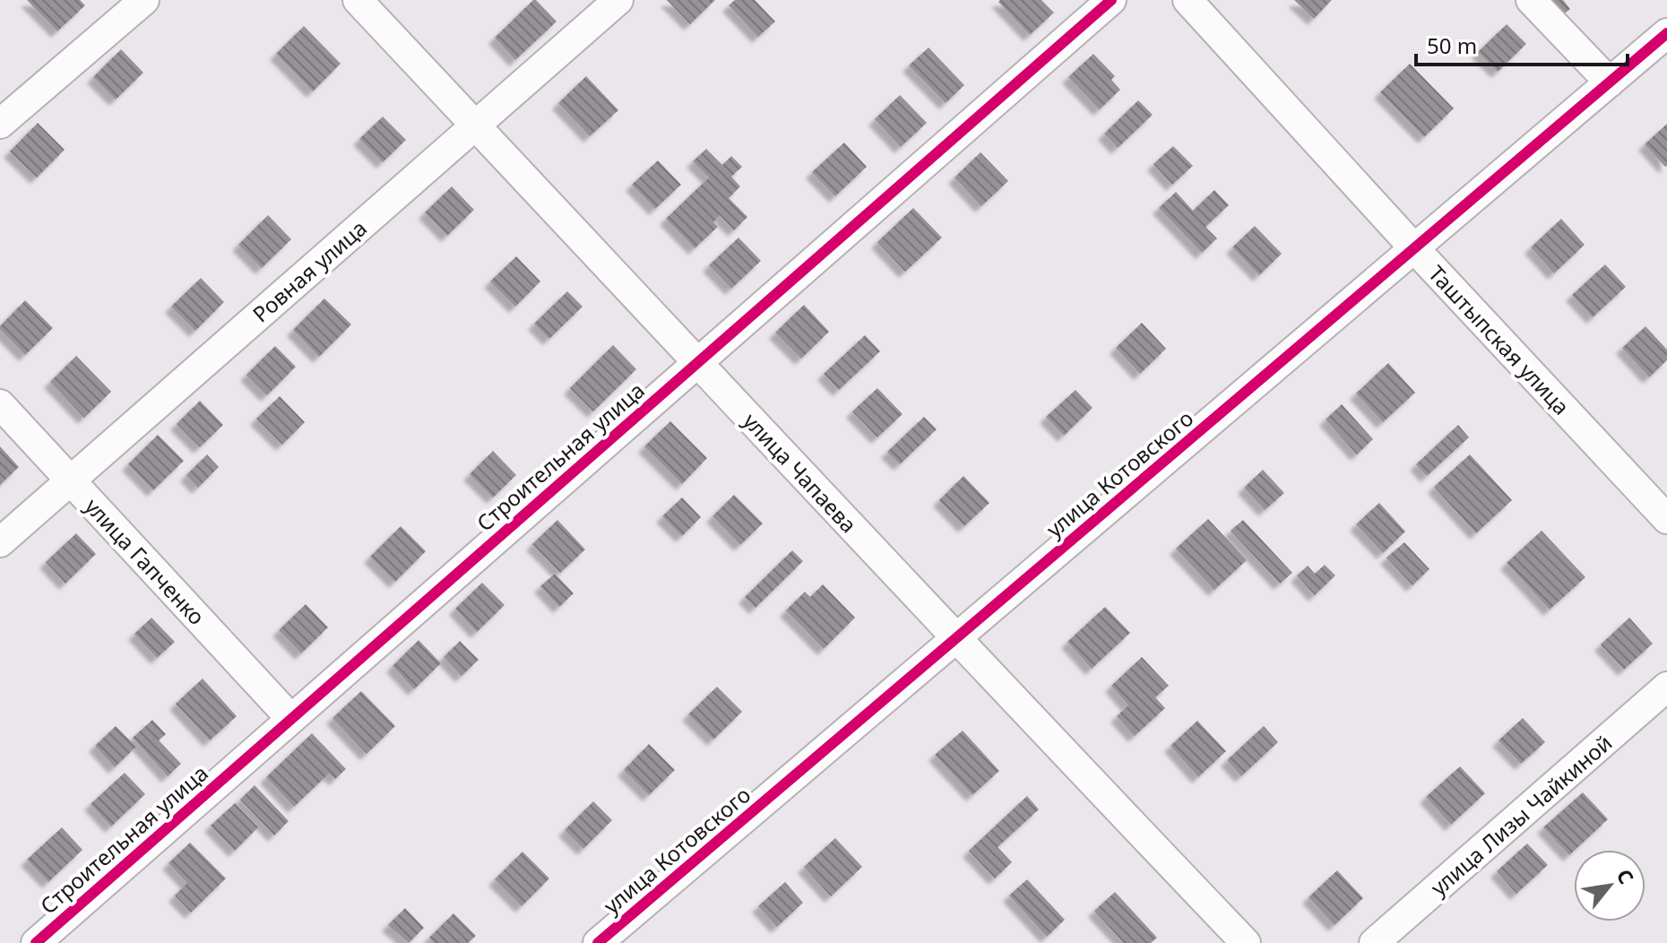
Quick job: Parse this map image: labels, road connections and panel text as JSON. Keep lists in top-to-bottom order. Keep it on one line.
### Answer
{"streets":{"street":["Ровная улица","Таштыпская улица","Строительная улица","улица Чапаева","улица Котовского","улица Гапченко","улица Лизы Чайкиной"]},"crossings":[["Ровная улица","улица Чапаева"],["Ровная улица","улица Гапченко"],["Таштыпская улица","улица Котовского"],["Строительная улица","улица Чапаева"],["Строительная улица","улица Гапченко"],["улица Чапаева","улица Котовского"]],"scale_bar":"50 m","north":"top right"}
